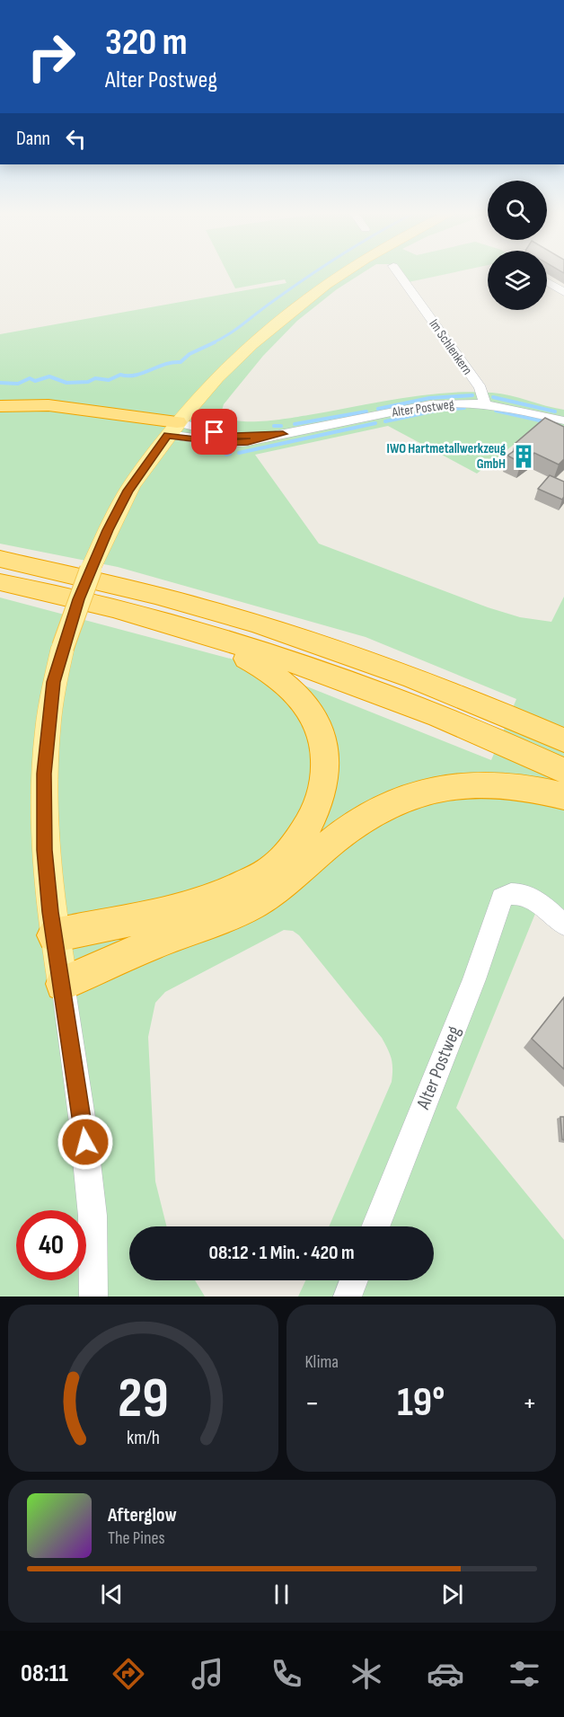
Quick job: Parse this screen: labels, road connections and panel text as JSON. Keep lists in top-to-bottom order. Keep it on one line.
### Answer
{"streets":{"street":["Im Schlenkern","Alter Postweg"]},"crossings":[["Im Schlenkern","Alter Postweg"]],"places":{"building":["IWO Hartmetallwerkzeug GmbH"]},"page":{"turn":["320 m","Alter Postweg"],"then":"Dann","limit":"40","trip":"08:12 · 1 Min. · 420 m","tile":"Klima","heat":["−","19°","+"],"song":["Afterglow","The Pines"],"tabs":"08:11","gauge":["29","km/h"]}}
